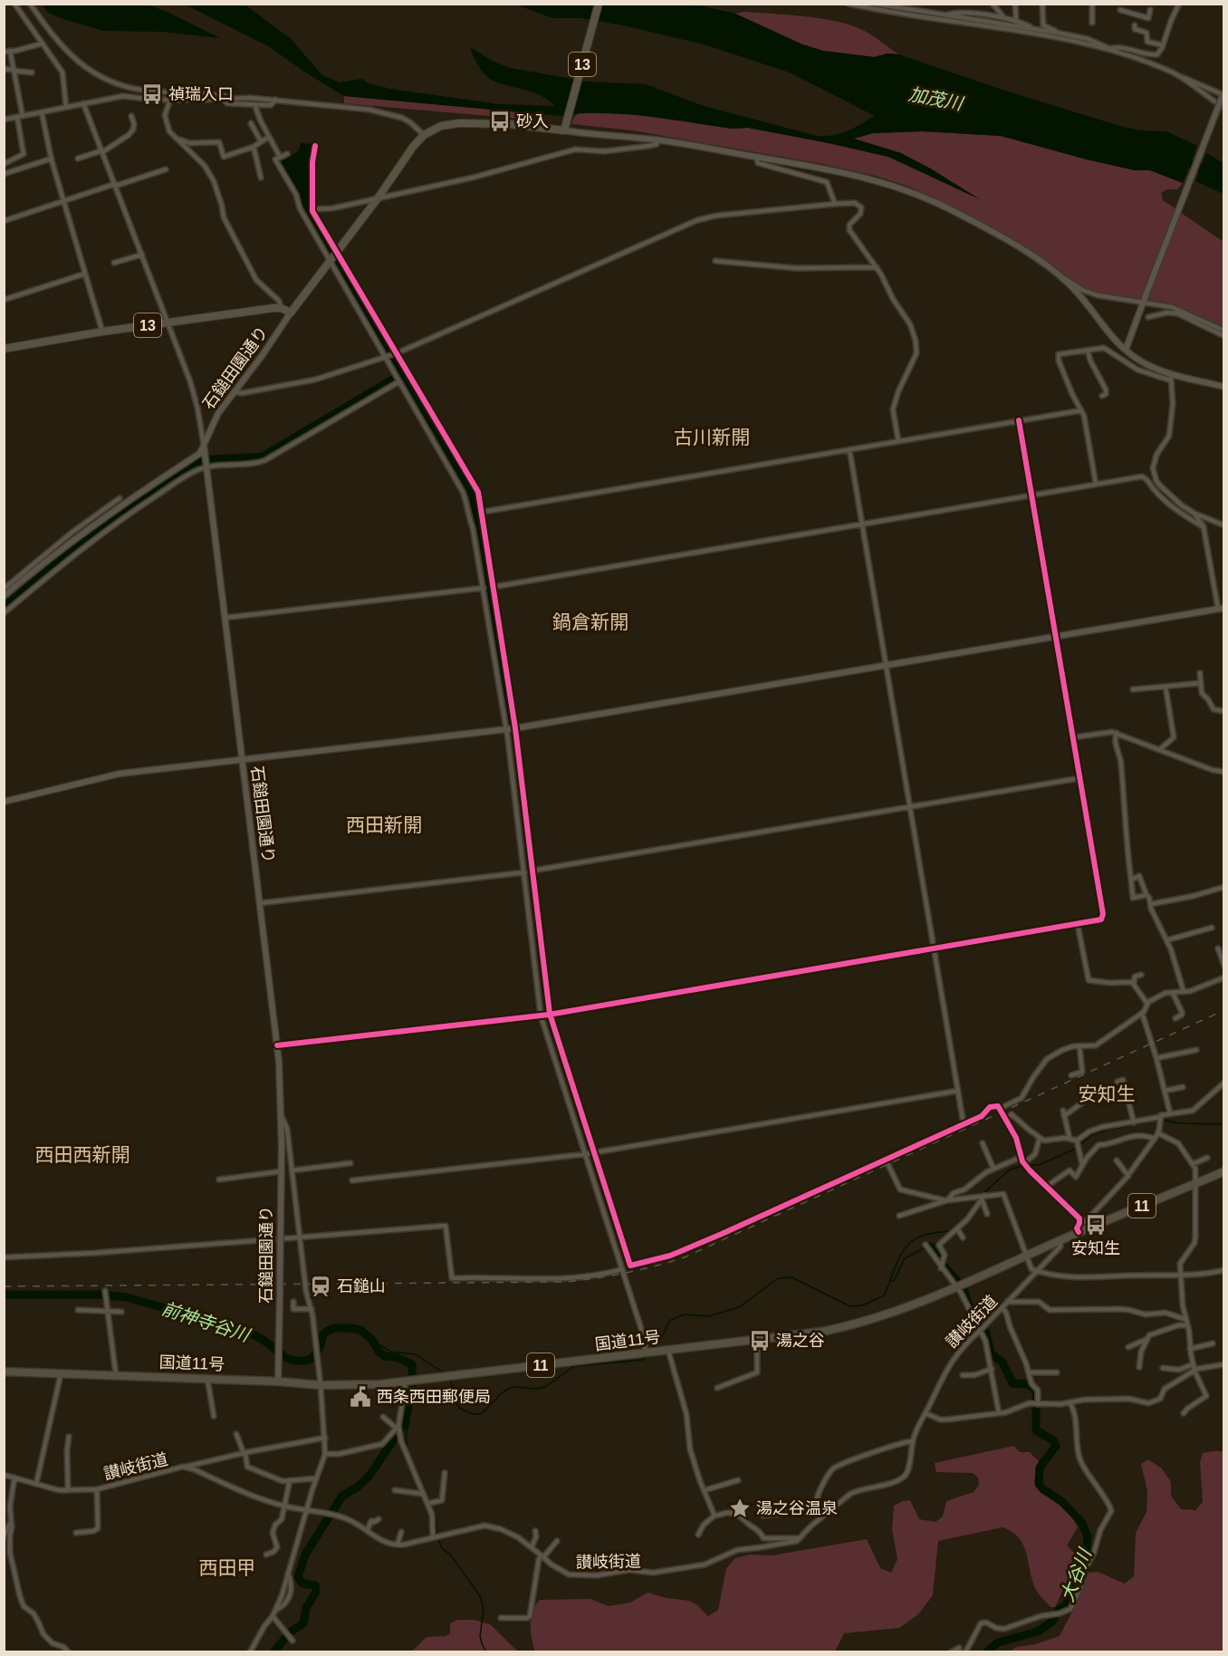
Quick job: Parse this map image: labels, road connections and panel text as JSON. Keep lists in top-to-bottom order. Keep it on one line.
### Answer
{"streets":{"highway":["11","国道11号"],"main road":["13"],"street":["石鎚田園通り","讃岐街道"]},"crossings":[["石鎚田園通り","国道11号"],["讃岐街道","国道11号"]],"districts":["古川新開","鍋倉新開","西田新開","安知生","西田西新開","西田甲"],"water":["加茂川","前神寺谷川","大谷川"],"places":{"bus stop":["禎瑞入口","砂入","安知生","湯之谷"],"station":["石鎚山"],"public building":["西条西田郵便局"],"place":["湯之谷温泉"]}}
